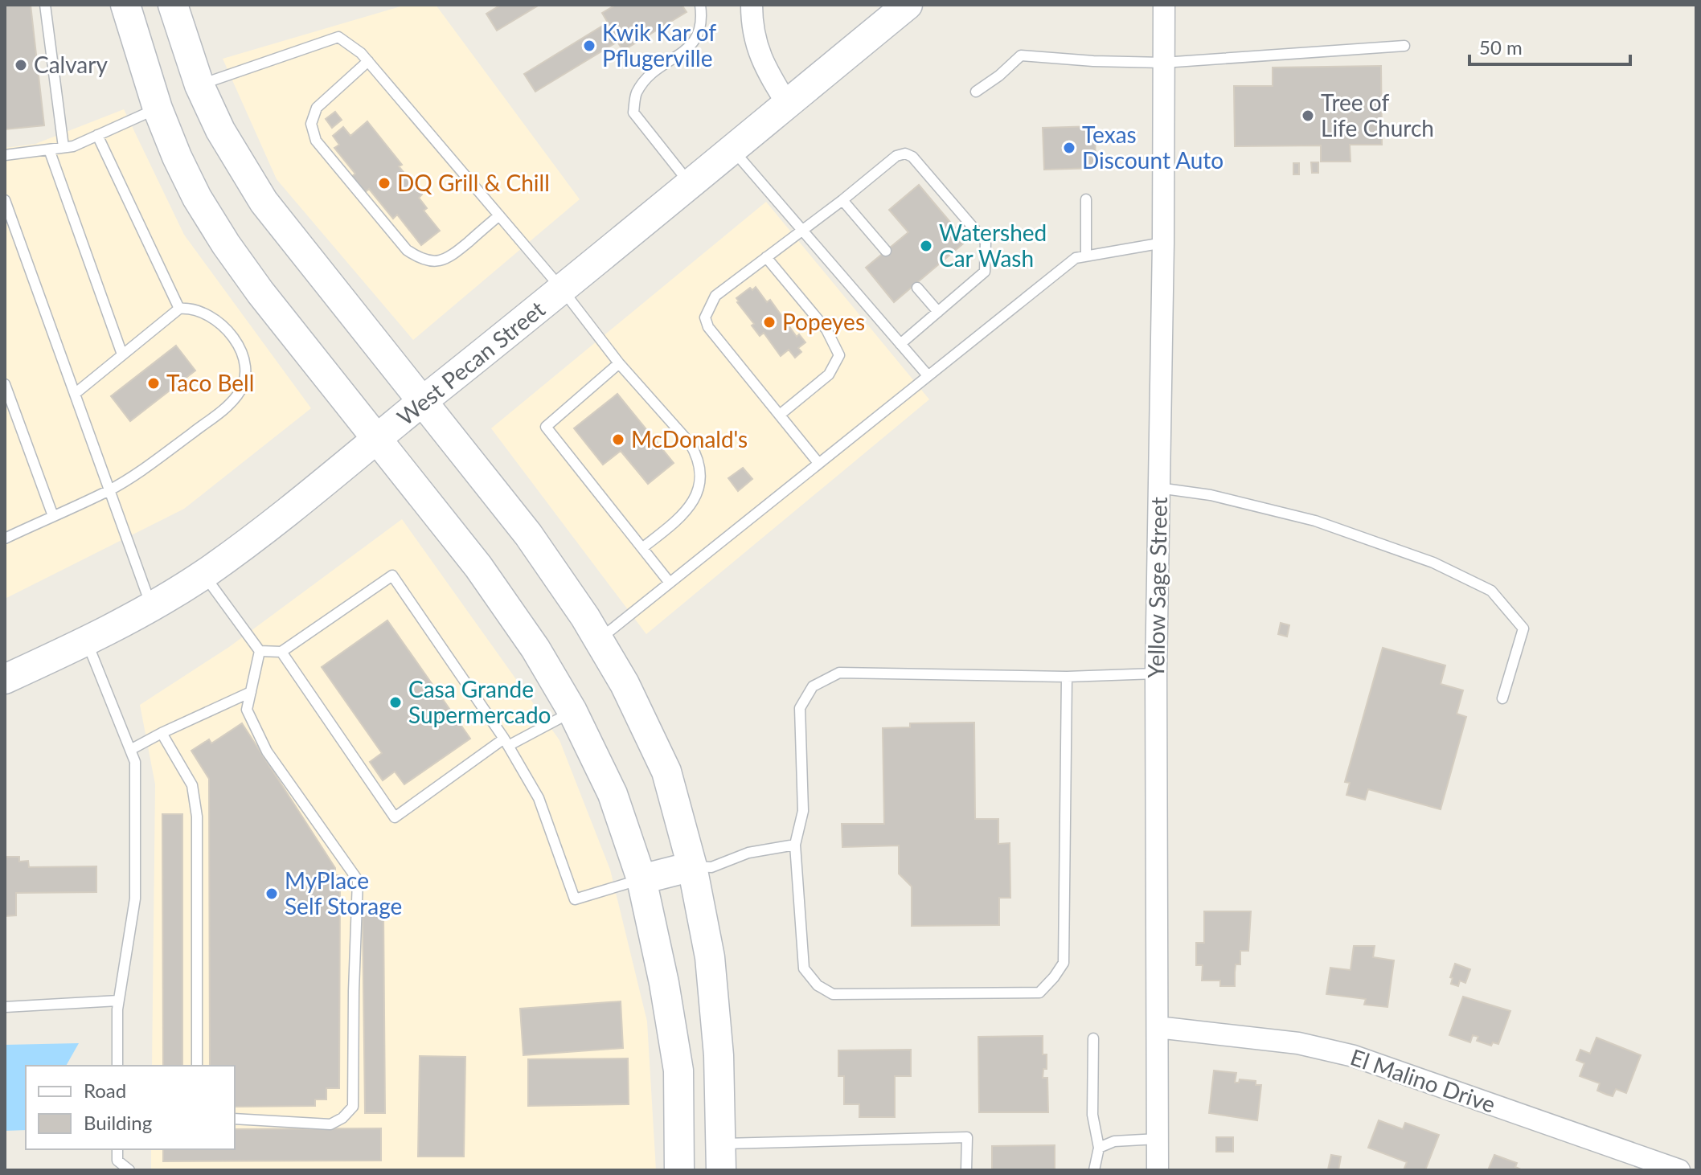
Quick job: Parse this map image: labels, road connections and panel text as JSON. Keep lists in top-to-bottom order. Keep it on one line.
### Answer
{"streets":{"main road":["West Pecan Street"],"street":["Yellow Sage Street","El Malino Drive"]},"crossings":[["Yellow Sage Street","El Malino Drive"]],"places":["Kwik Kar of Pflugerville","Calvary","Tree of Life Church","Texas Discount Auto","DQ Grill & Chill","Watershed Car Wash","Popeyes","Taco Bell","McDonald's","Casa Grande Supermercado","MyPlace Self Storage"],"legend":["Road","Building"],"scale_bar":"50 m"}
